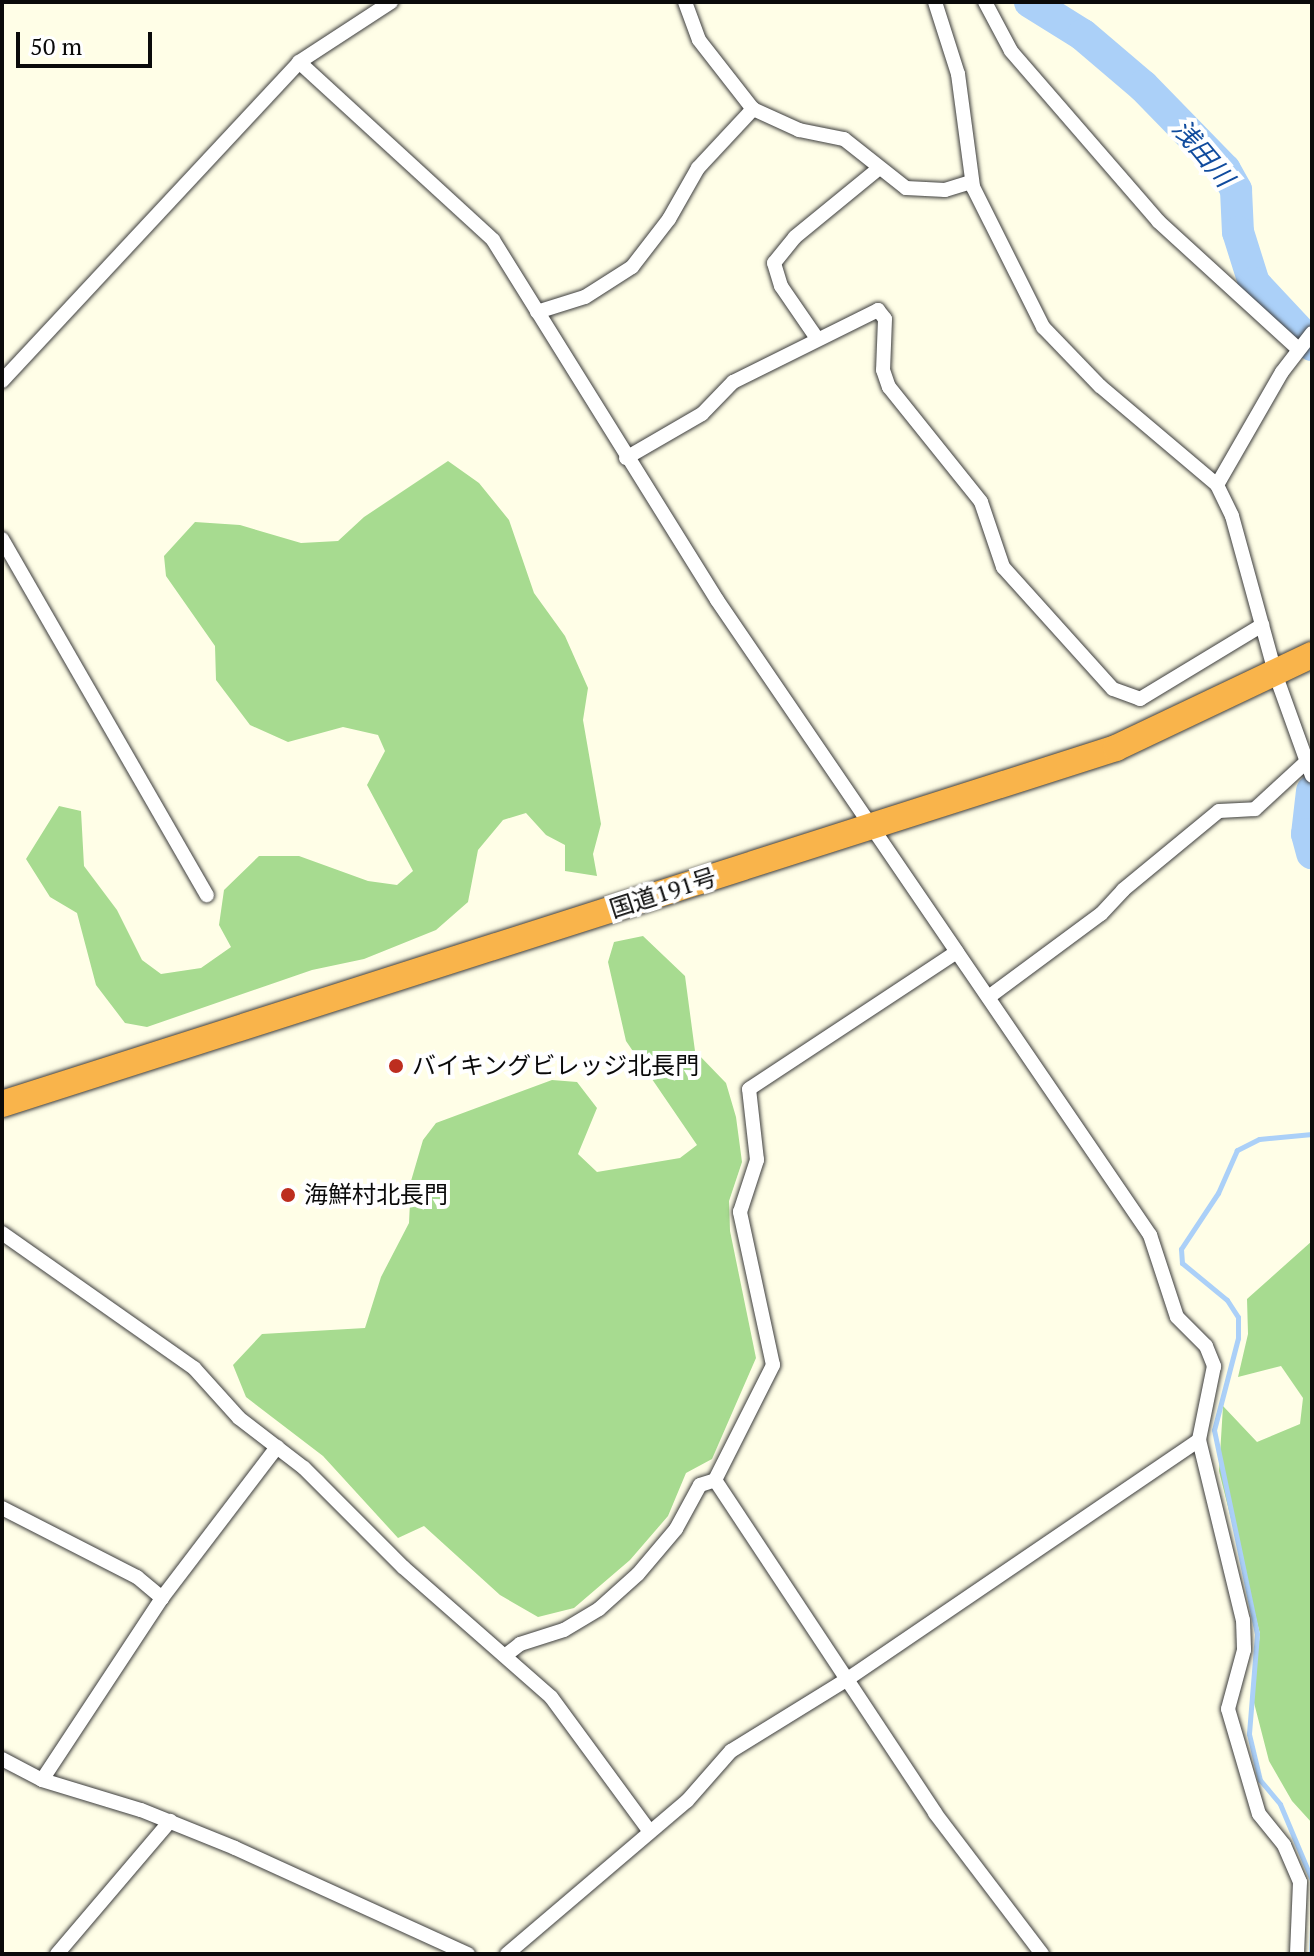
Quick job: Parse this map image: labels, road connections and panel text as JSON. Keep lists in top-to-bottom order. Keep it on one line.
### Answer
{"streets":{"highway":["国道191号"]},"water":["浅田川"],"places":["バイキングビレッジ北長門","海鮮村北長門"],"scale_bar":"50 m"}
